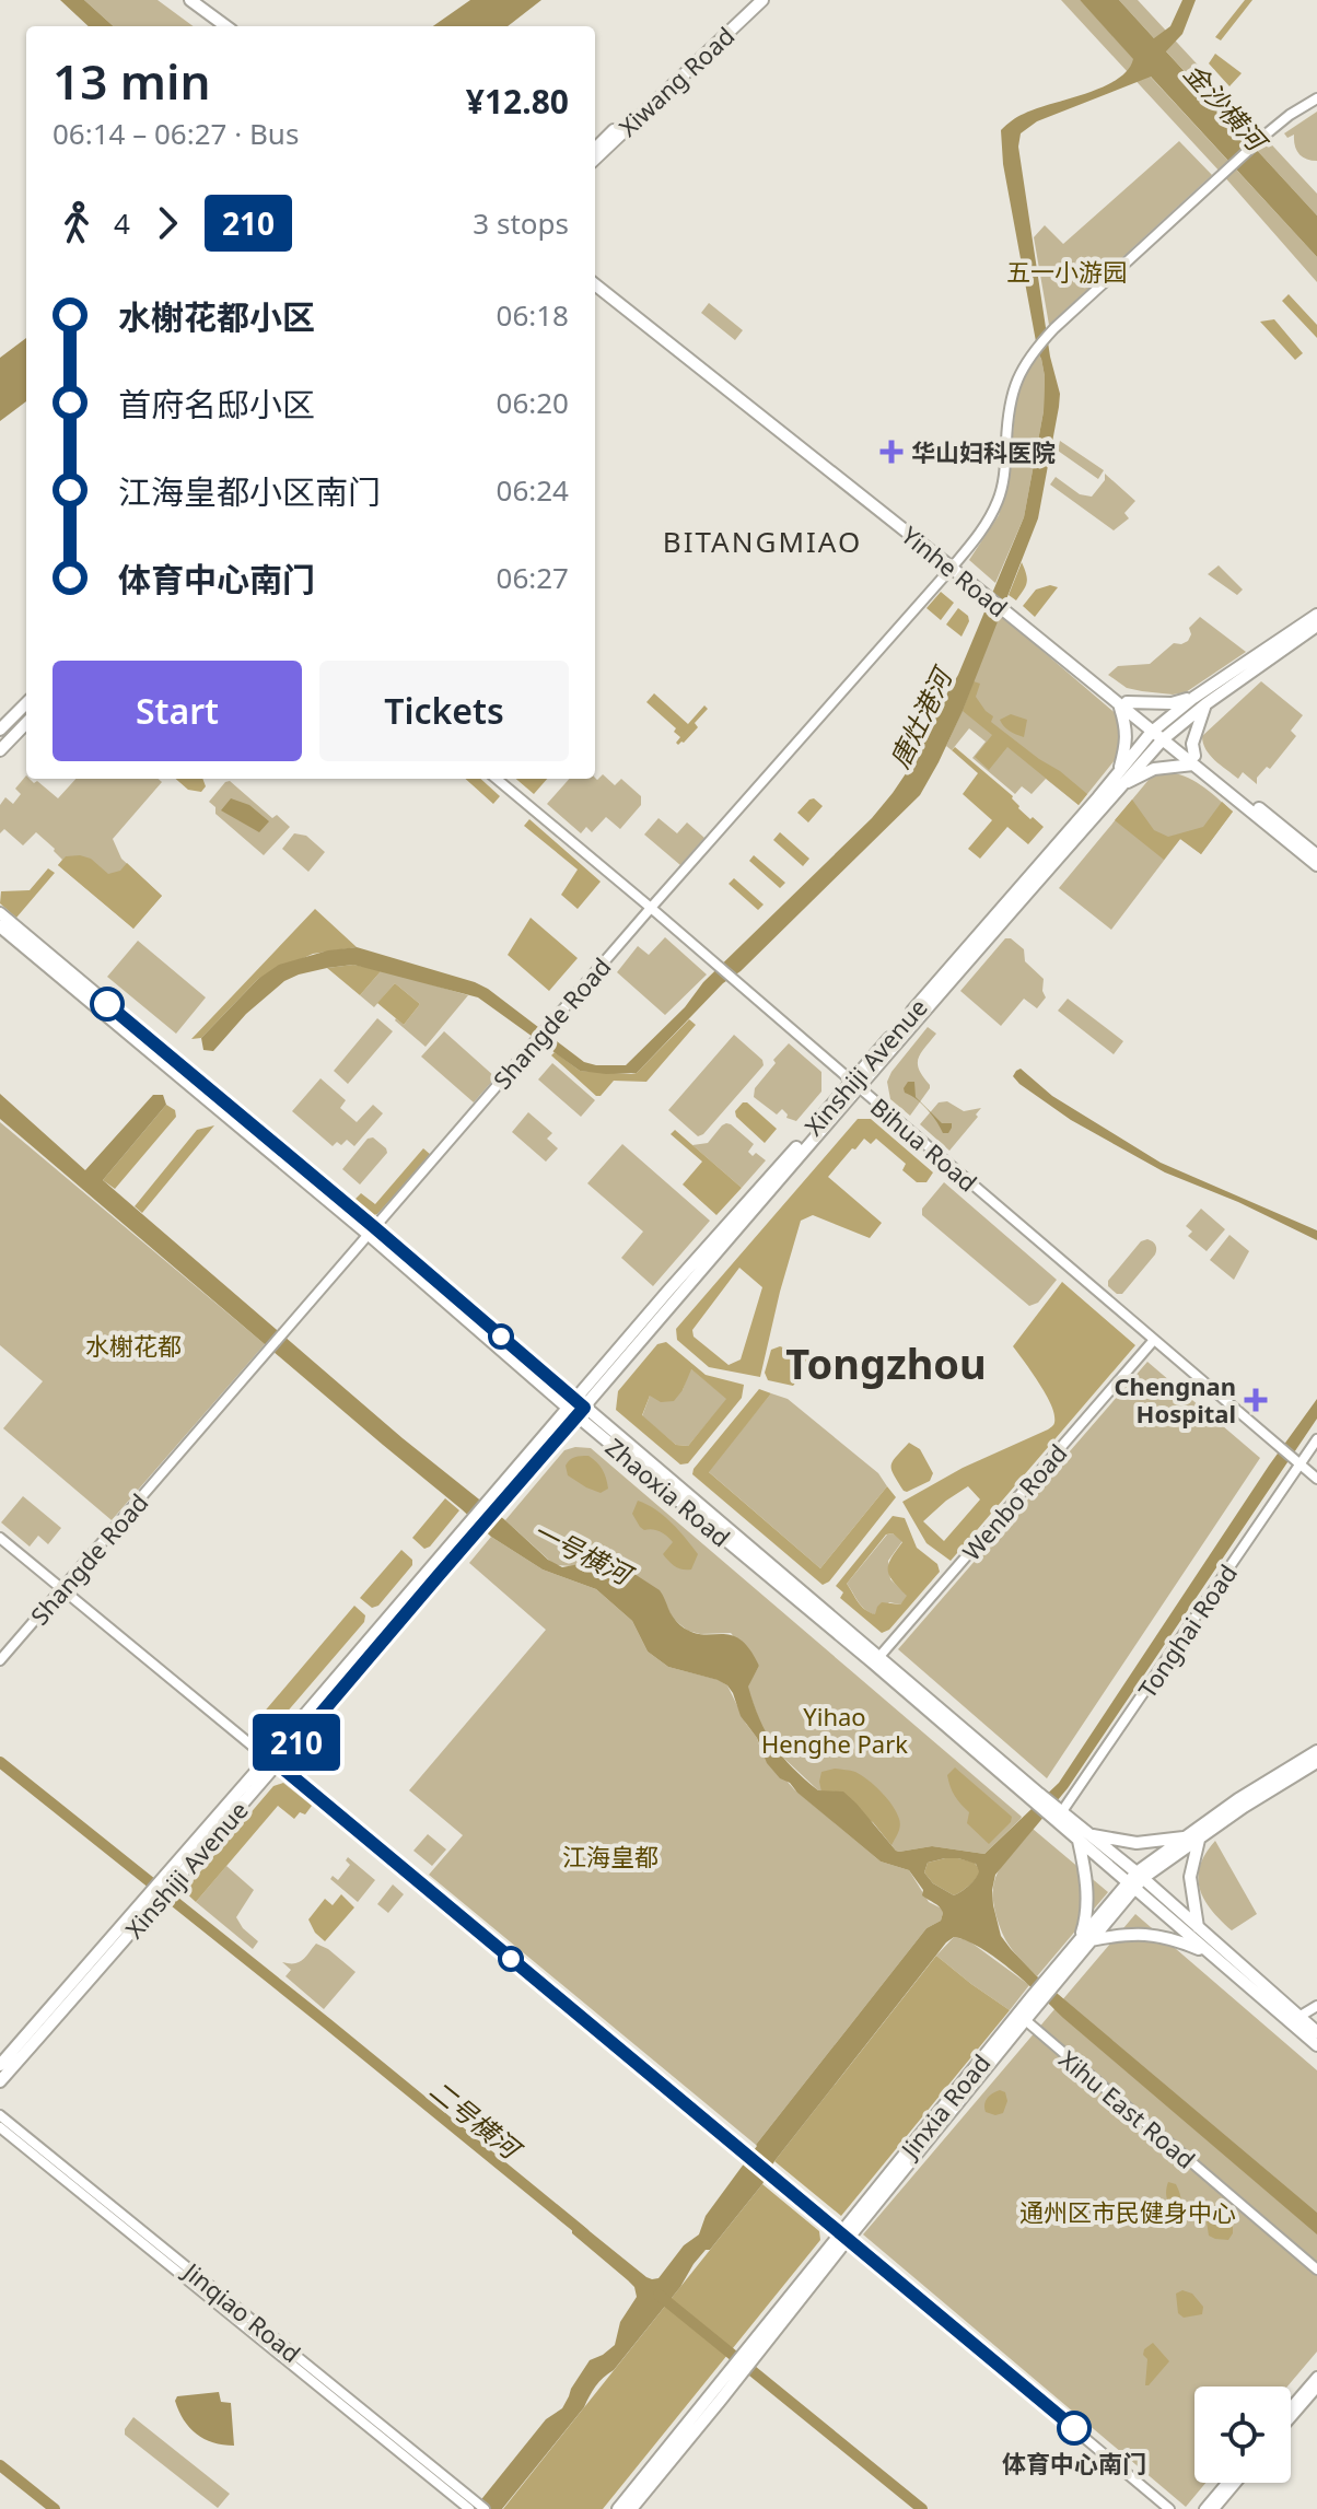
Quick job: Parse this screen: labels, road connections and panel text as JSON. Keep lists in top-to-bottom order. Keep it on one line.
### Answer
{"streets":{"main road":["Xiwang Road","Yinhe Road","Xinshiji Avenue","Zhaoxia Road","Jinxia Road"],"street":["Shangde Road","Bihua Road","Wenbo Road","Tonghai Road","Xihu East Road","Jinqiao Road"]},"crossings":[["Yinhe Road","Shangde Road"],["Yinhe Road","Xinshiji Avenue"],["Shangde Road","Bihua Road"],["Shangde Road","Zhaoxia Road"],["Xinshiji Avenue","Bihua Road"],["Xinshiji Avenue","Zhaoxia Road"],["Bihua Road","Wenbo Road"],["Bihua Road","Tonghai Road"],["Zhaoxia Road","Wenbo Road"],["Zhaoxia Road","Tonghai Road"],["Zhaoxia Road","Jinxia Road"],["Jinxia Road","Xihu East Road"]],"districts":["BITANGMIAO","Tongzhou"],"water":["金沙横河","唐灶港河","一号横河","二号横河"],"parks":["五一小游园","水榭花都","Yihao Henghe Park","江海皇都","通州区市民健身中心"],"places":{"health":["华山妇科医院","Chengnan Hospital"],"other":["体育中心南门"]},"lines":["bus line 210"],"page":{"on_map":"210","heading":["13 min","06:14 – 06:27 · Bus","¥12.80"],"legs":["4","210","3 stops"],"list":[{"name":"水榭花都小区","value":"06:18"},{"name":"首府名邸小区","value":"06:20"},{"name":"江海皇都小区南门","value":"06:24"},{"name":"体育中心南门","value":"06:27"}],"buttons":["Start","Tickets"]}}
